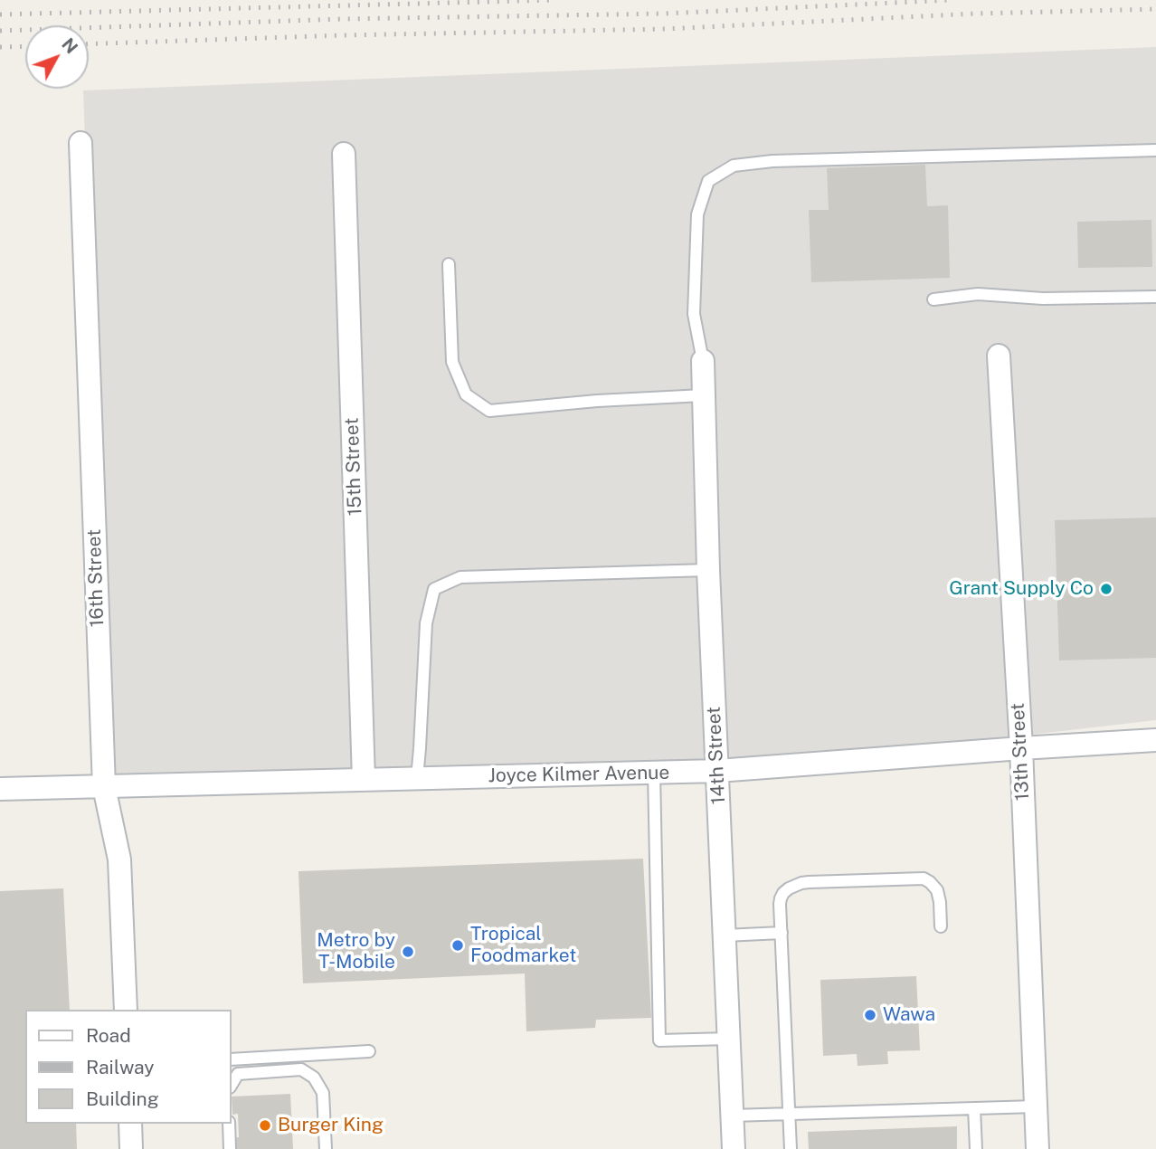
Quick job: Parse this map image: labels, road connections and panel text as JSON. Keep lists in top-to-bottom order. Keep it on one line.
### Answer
{"streets":{"street":["15th Street","16th Street","13th Street","14th Street","Joyce Kilmer Avenue"]},"crossings":[["15th Street","Joyce Kilmer Avenue"],["16th Street","Joyce Kilmer Avenue"],["13th Street","Joyce Kilmer Avenue"],["14th Street","Joyce Kilmer Avenue"]],"places":["Grant Supply Co","Tropical Foodmarket","Metro by T-Mobile","Wawa","Burger King"],"legend":["Road","Railway","Building"],"north":"top right"}
